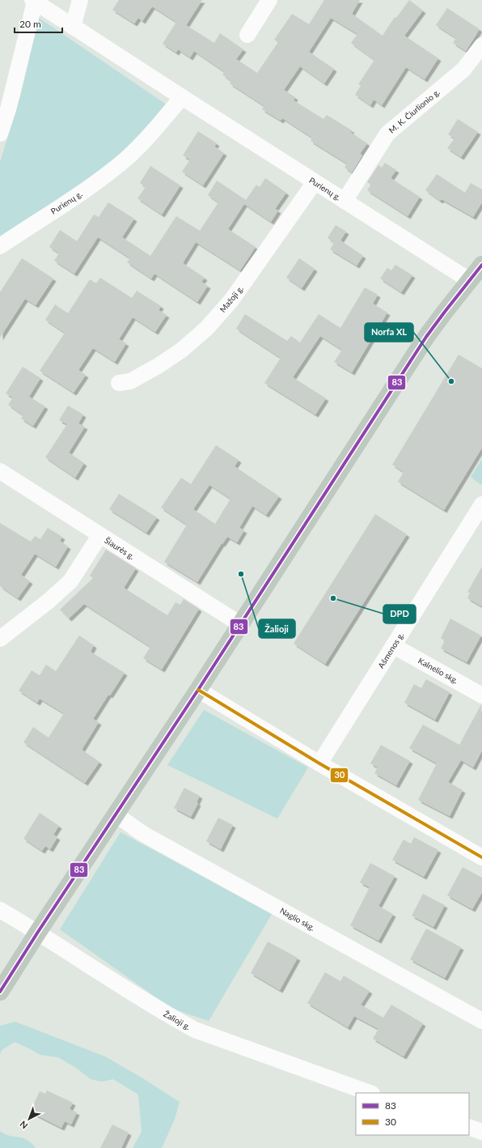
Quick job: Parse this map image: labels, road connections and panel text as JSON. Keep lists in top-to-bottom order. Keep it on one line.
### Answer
{"streets":{"street":["M. K. Čiurlionio g.","Purienų g.","Mažoji g.","Šiaurės g.","Ašmenos g.","Kalnelio skg.","Naglio skg.","Žalioji g."]},"crossings":[["M. K. Čiurlionio g.","Purienų g."],["Purienų g.","Mažoji g."],["Ašmenos g.","Kalnelio skg."]],"places":["Norfa XL","Žalioji","DPD"],"lines":["transit line 83","transit line 30"],"legend":["83","30"],"scale_bar":"20 m","north":"bottom left"}
